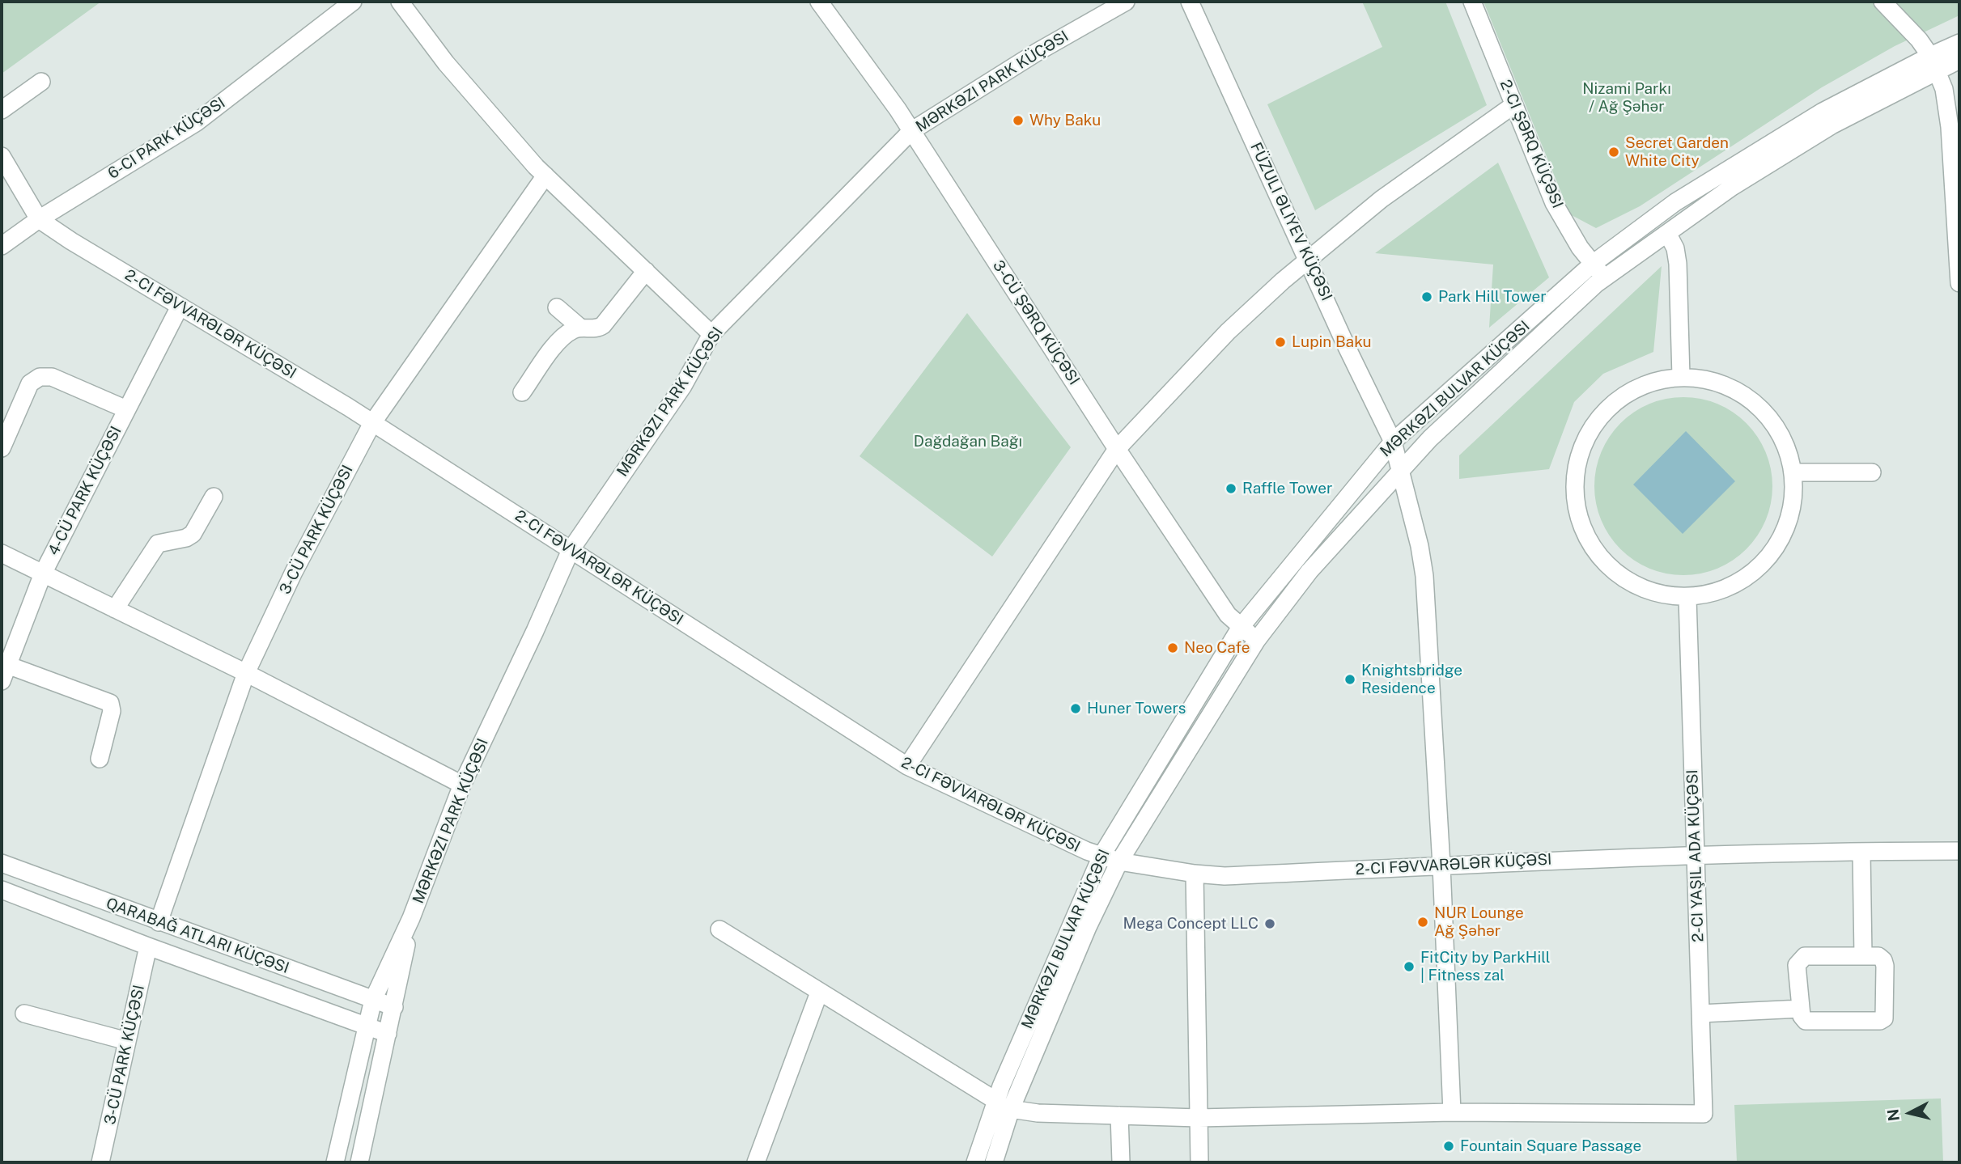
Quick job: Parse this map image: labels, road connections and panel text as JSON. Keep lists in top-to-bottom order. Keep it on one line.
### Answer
{"streets":{"street":["MƏRKƏZI PARK KÜÇƏSI","2-CI ŞƏRQ KÜÇƏSI","FÜZULI ƏLIYEV KÜÇƏSI","3-CÜ ŞƏRQ KÜÇƏSI","2-CI FƏVVARƏLƏR KÜÇƏSI","MƏRKƏZI BULVAR KÜÇƏSI","4-CÜ PARK KÜÇƏSI","3-CÜ PARK KÜÇƏSI"]},"crossings":[["MƏRKƏZI PARK KÜÇƏSI","3-CÜ ŞƏRQ KÜÇƏSI"],["MƏRKƏZI PARK KÜÇƏSI","2-CI FƏVVARƏLƏR KÜÇƏSI"],["2-CI ŞƏRQ KÜÇƏSI","MƏRKƏZI BULVAR KÜÇƏSI"],["FÜZULI ƏLIYEV KÜÇƏSI","2-CI FƏVVARƏLƏR KÜÇƏSI"],["FÜZULI ƏLIYEV KÜÇƏSI","MƏRKƏZI BULVAR KÜÇƏSI"],["3-CÜ ŞƏRQ KÜÇƏSI","MƏRKƏZI BULVAR KÜÇƏSI"],["2-CI FƏVVARƏLƏR KÜÇƏSI","MƏRKƏZI BULVAR KÜÇƏSI"],["2-CI FƏVVARƏLƏR KÜÇƏSI","4-CÜ PARK KÜÇƏSI"],["2-CI FƏVVARƏLƏR KÜÇƏSI","3-CÜ PARK KÜÇƏSI"]],"parks":["Nizami Parkı / Ağ Şəhər","Dağdağan Bağı"],"places":["Why Baku","Secret Garden White City","Park Hill Tower","Lupin Baku","Raffle Tower","Neo Cafe","Knightsbridge Residence","Huner Towers","NUR Lounge Ağ Şəhər","Mega Concept LLC","FitCity by ParkHill | Fitness zal","Fountain Square Passage"],"north":"left"}
